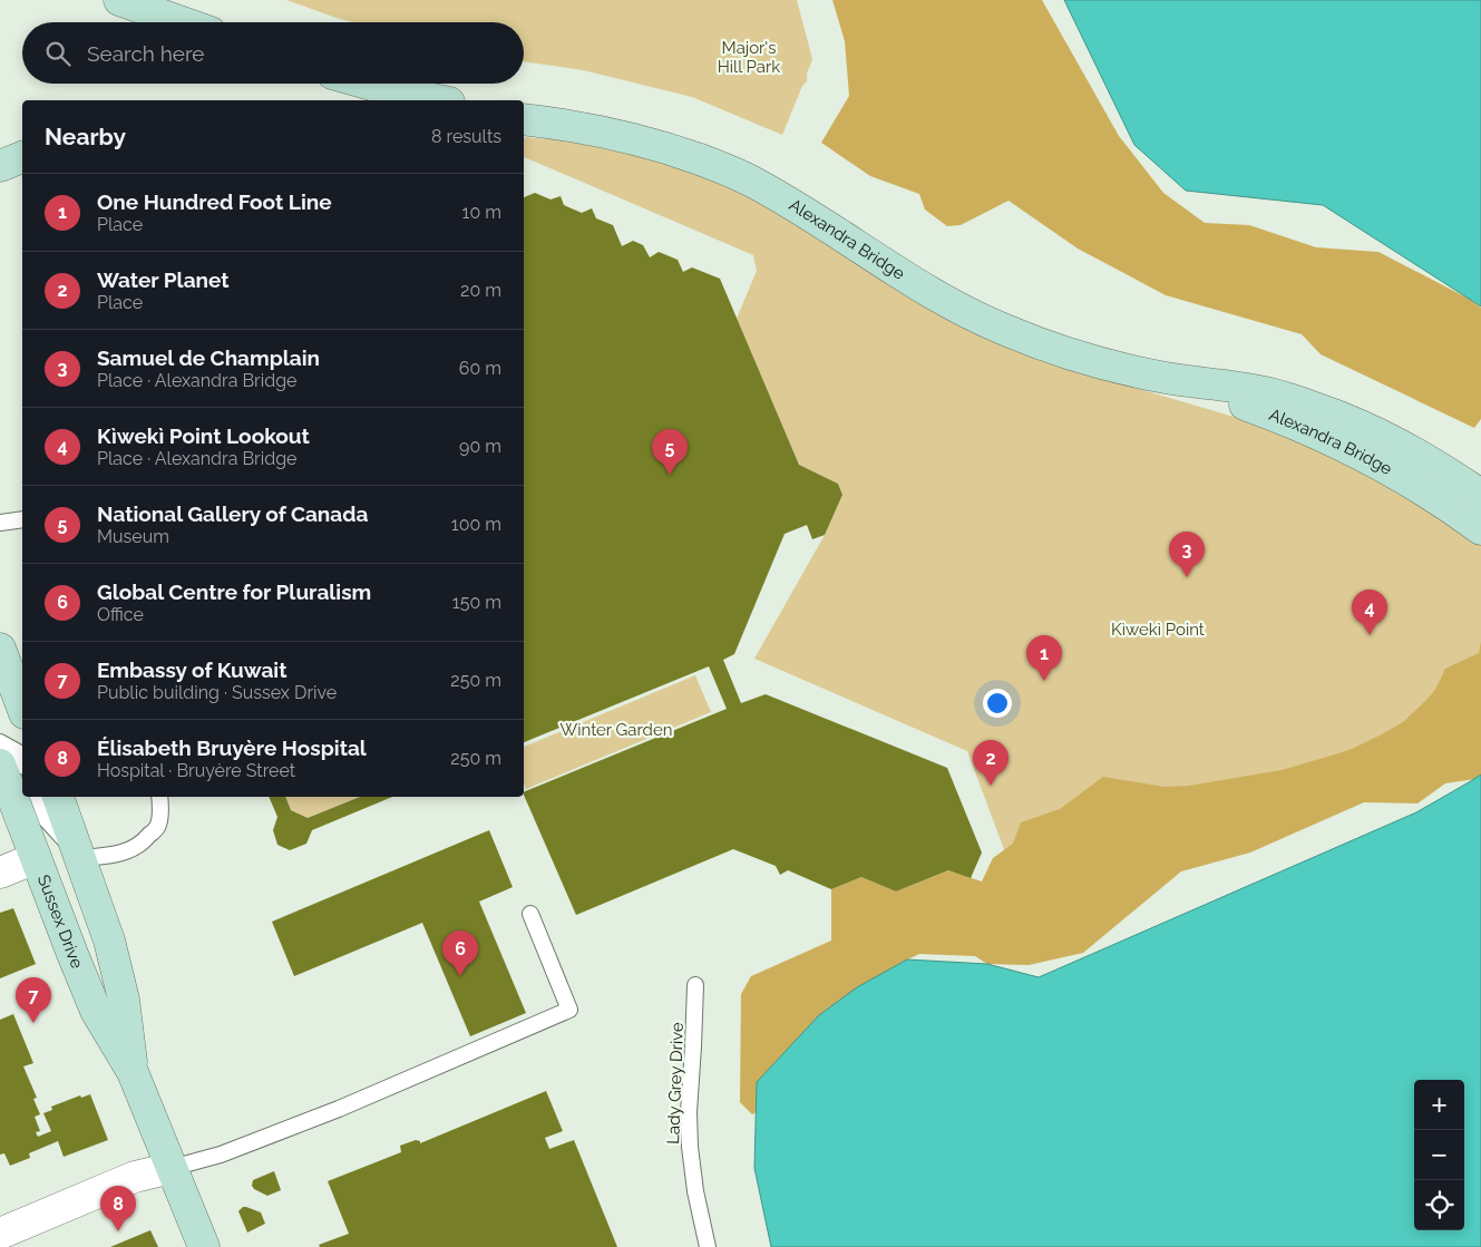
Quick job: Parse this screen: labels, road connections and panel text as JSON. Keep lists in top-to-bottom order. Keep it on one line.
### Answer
{"streets":{"main road":["Alexandra Bridge","Sussex Drive"],"lane":["Lady Grey Drive"]},"parks":["Major's Hill Park","Kìwekì Point","Winter Garden"],"page":{"search":"Search here","heading":["Nearby","8 results"],"list":[{"mark":"1","name":"One Hundred Foot Line","note":"Place","value":"10 m"},{"mark":"2","name":"Water Planet","note":"Place","value":"20 m"},{"mark":"3","name":"Samuel de Champlain","note":"Place · Alexandra Bridge","value":"60 m"},{"mark":"4","name":"Kìwekì Point Lookout","note":"Place · Alexandra Bridge","value":"90 m"},{"mark":"5","name":"National Gallery of Canada","note":"Museum","value":"100 m"},{"mark":"6","name":"Global Centre for Pluralism","note":"Office","value":"150 m"},{"mark":"7","name":"Embassy of Kuwait","note":"Public building · Sussex Drive","value":"250 m"},{"mark":"8","name":"Élisabeth Bruyère Hospital","note":"Hospital · Bruyère Street","value":"250 m"}],"pins":["5","3","4","1","2","6","7","8"],"map_buttons":["+","−"]}}
